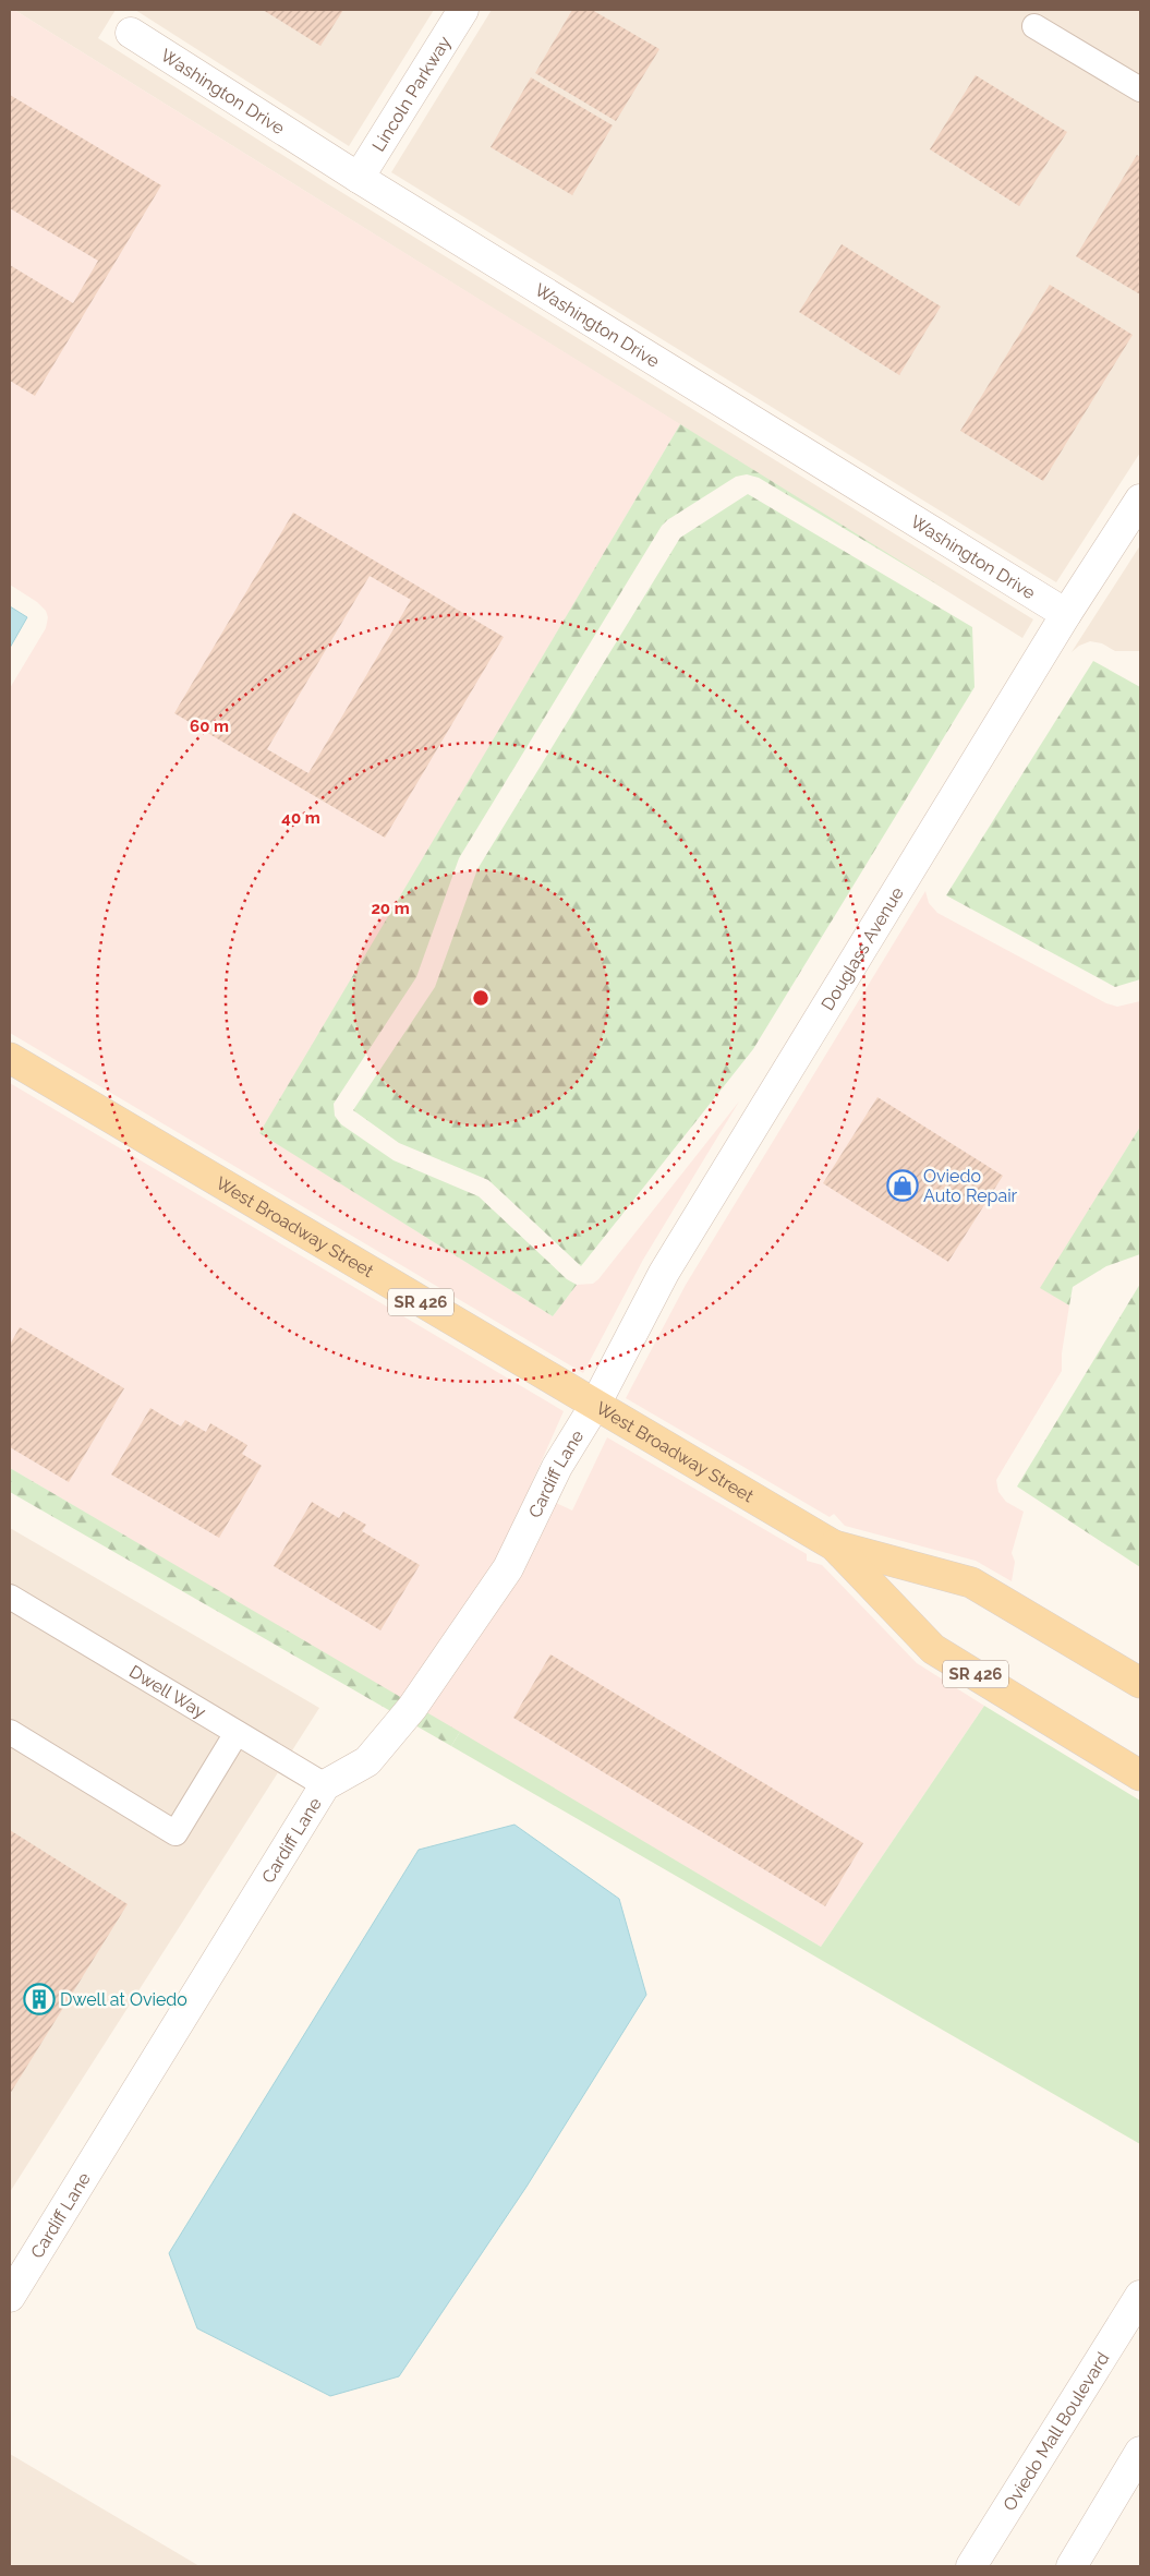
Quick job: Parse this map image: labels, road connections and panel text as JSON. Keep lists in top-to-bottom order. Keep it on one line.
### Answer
{"streets":{"main road":["West Broadway Street","SR 426"],"street":["Washington Drive","Lincoln Parkway","Douglass Avenue","Cardiff Lane","Oviedo Mall Boulevard"],"lane":["Dwell Way"]},"crossings":[["Washington Drive","Lincoln Parkway"],["Washington Drive","Douglass Avenue"],["Douglass Avenue","West Broadway Street"],["Douglass Avenue","Cardiff Lane"],["West Broadway Street","Cardiff Lane"],["Cardiff Lane","Dwell Way"]],"places":{"shop":["Oviedo Auto Repair"],"building":["Dwell at Oviedo"]},"rings":["60 m","40 m","20 m"]}
